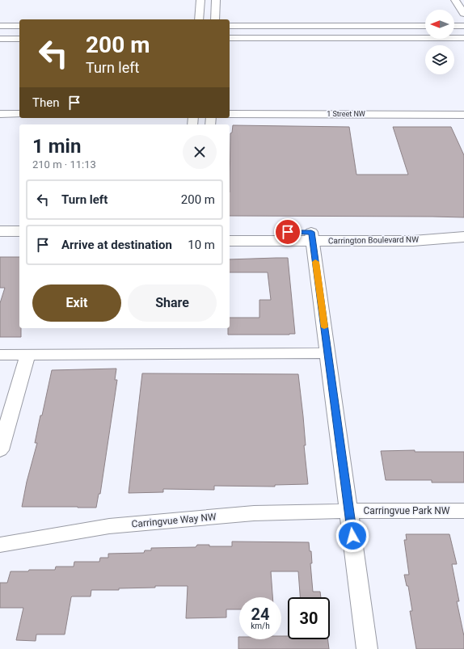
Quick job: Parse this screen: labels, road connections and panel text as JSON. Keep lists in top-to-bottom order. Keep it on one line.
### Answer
{"streets":{"street":["1 Street NW","Carrington Boulevard NW","Carringvue Park NW","Carringvue Way NW"]},"crossings":[["Carringvue Park NW","Carringvue Way NW"]],"north":"left","page":{"turn":["200 m","Turn left"],"then":"Then","heading":["1 min","210 m · 11:13"],"list":[{"name":"Turn left","value":"200 m"},{"name":"Arrive at destination","value":"10 m"}],"buttons":["Exit","Share"],"speed":"24 km/h","limit":"30"}}
